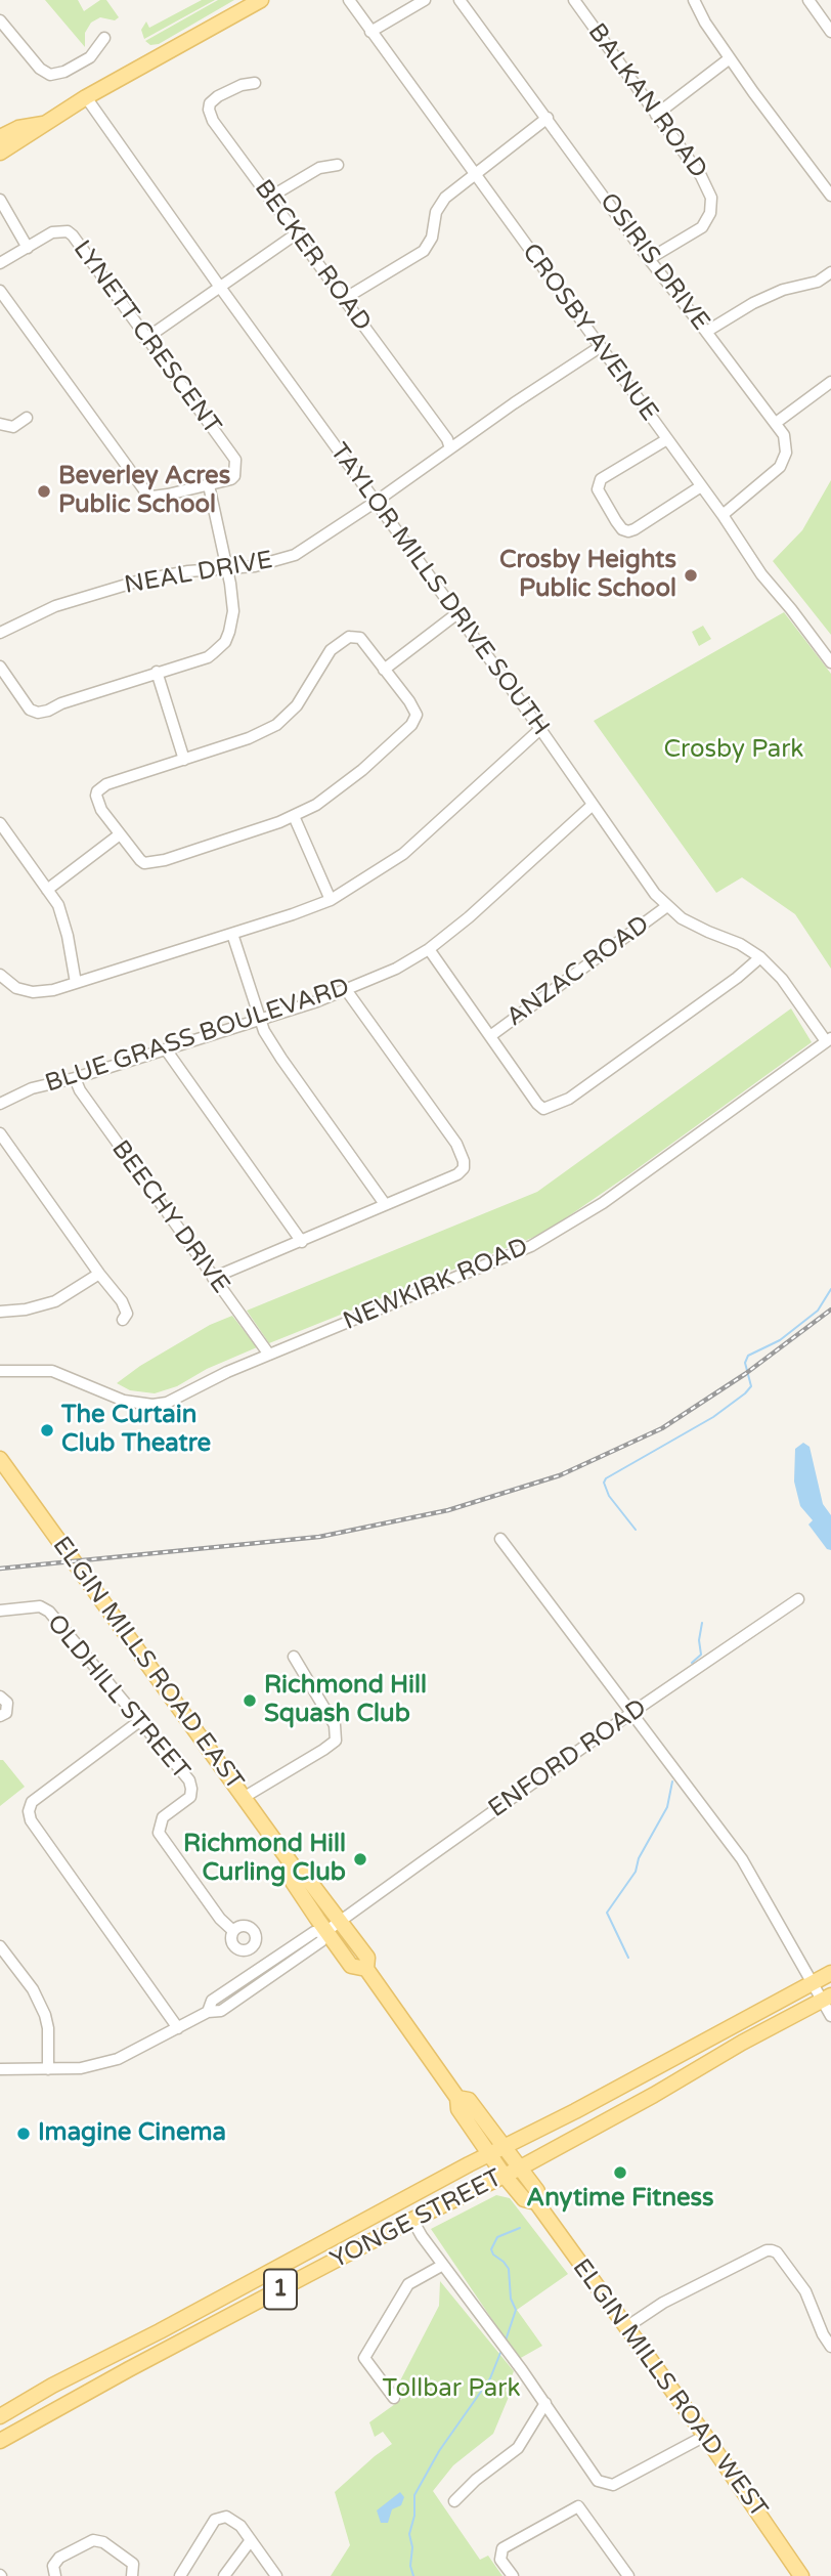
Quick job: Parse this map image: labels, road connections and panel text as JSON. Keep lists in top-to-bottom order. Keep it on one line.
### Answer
{"streets":{"main road":["ELGIN MILLS ROAD EAST","YONGE STREET","1","ELGIN MILLS ROAD WEST"],"street":["BALKAN ROAD","BECKER ROAD","OSIRIS DRIVE","CROSBY AVENUE","LYNETT CRESCENT","NEAL DRIVE","TAYLOR MILLS DRIVE SOUTH","ANZAC ROAD","BLUE GRASS BOULEVARD","BEECHY DRIVE","NEWKIRK ROAD","OLDHILL STREET","ENFORD ROAD"]},"crossings":[["BALKAN ROAD","OSIRIS DRIVE"],["BECKER ROAD","NEAL DRIVE"],["OSIRIS DRIVE","CROSBY AVENUE"],["CROSBY AVENUE","NEAL DRIVE"],["NEAL DRIVE","TAYLOR MILLS DRIVE SOUTH"],["TAYLOR MILLS DRIVE SOUTH","ANZAC ROAD"],["TAYLOR MILLS DRIVE SOUTH","BLUE GRASS BOULEVARD"],["TAYLOR MILLS DRIVE SOUTH","NEWKIRK ROAD"],["BLUE GRASS BOULEVARD","BEECHY DRIVE"],["BEECHY DRIVE","NEWKIRK ROAD"],["ELGIN MILLS ROAD EAST","ENFORD ROAD"],["ELGIN MILLS ROAD EAST","YONGE STREET"],["ELGIN MILLS ROAD EAST","ELGIN MILLS ROAD WEST"],["YONGE STREET","ELGIN MILLS ROAD WEST"]],"parks":["Crosby Park","Tollbar Park"],"places":["Beverley Acres Public School","Crosby Heights Public School","The Curtain Club Theatre","Richmond Hill Squash Club","Richmond Hill Curling Club","Imagine Cinema","Anytime Fitness"]}
